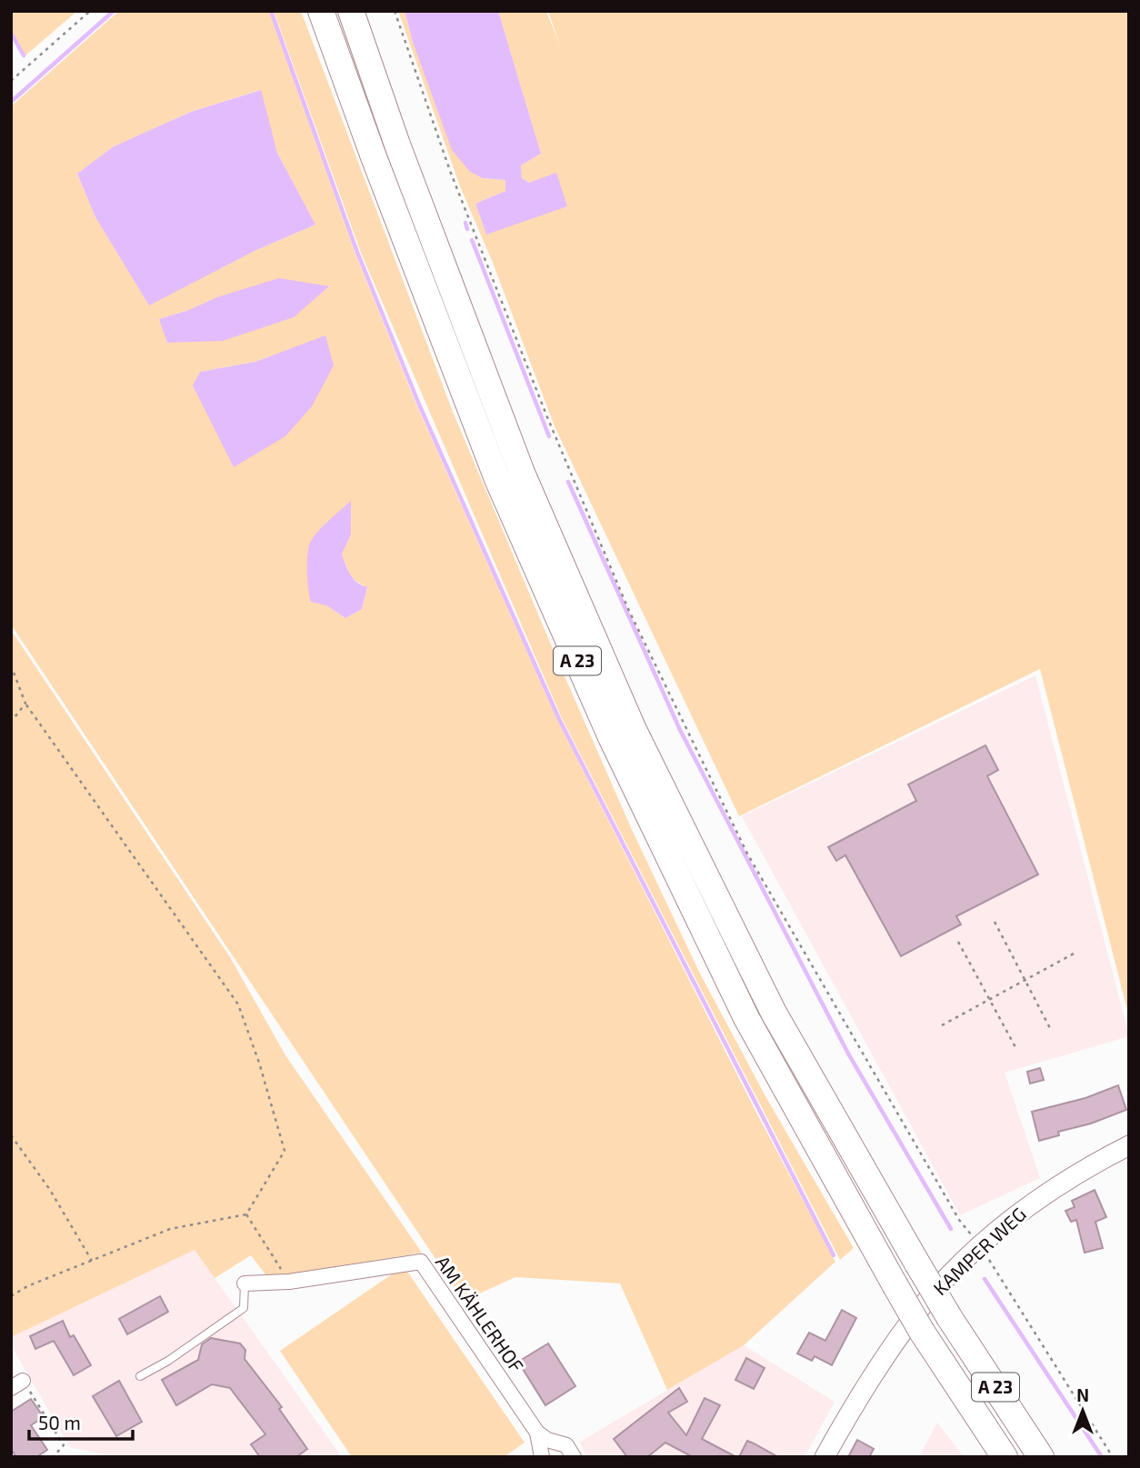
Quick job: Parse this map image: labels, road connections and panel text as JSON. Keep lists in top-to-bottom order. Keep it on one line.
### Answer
{"streets":{"highway":["A 23"],"main road":["KAMPER WEG"],"street":["AM KÄHLERHOF"]},"scale_bar":"50 m","north":"top"}
